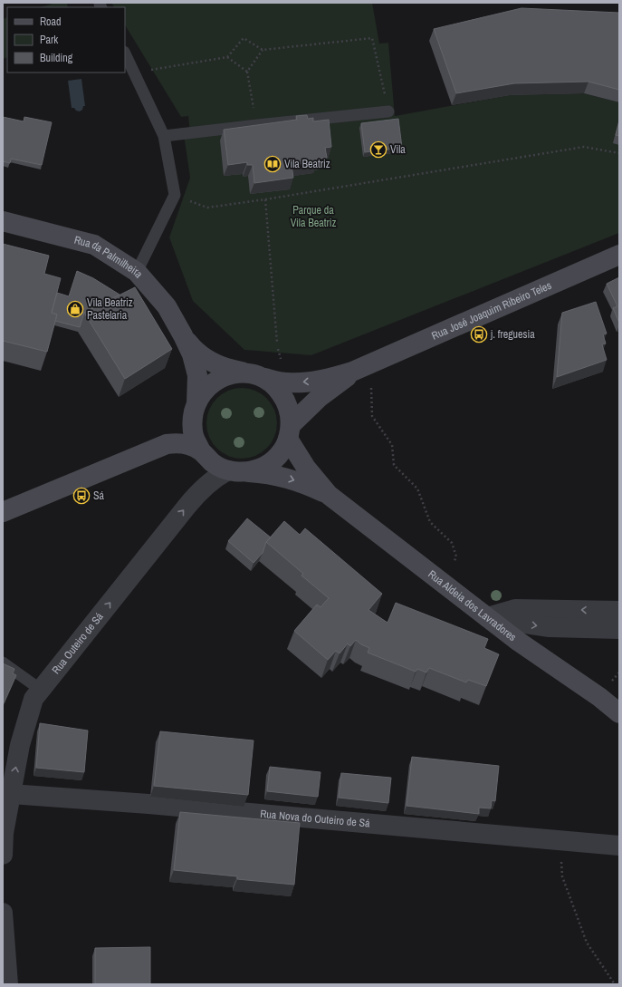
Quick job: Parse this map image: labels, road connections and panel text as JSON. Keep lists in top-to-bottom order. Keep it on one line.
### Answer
{"streets":{"main road":["Rua da Palmilheira","Rua José Joaquim Ribeiro Teles","Rua Aldeia dos Lavradores"],"street":["Rua Outeiro de Sá","Rua Nova do Outeiro de Sá"]},"crossings":[["Rua da Palmilheira","Rua José Joaquim Ribeiro Teles"],["Rua da Palmilheira","Rua Aldeia dos Lavradores"],["Rua da Palmilheira","Rua Outeiro de Sá"],["Rua José Joaquim Ribeiro Teles","Rua Aldeia dos Lavradores"],["Rua José Joaquim Ribeiro Teles","Rua Outeiro de Sá"],["Rua Aldeia dos Lavradores","Rua Outeiro de Sá"],["Rua Outeiro de Sá","Rua Nova do Outeiro de Sá"]],"one_way":["Rua Outeiro de Sá"],"parks":["Parque da Vila Beatriz"],"places":{"bar":["Vila"],"library":["Vila Beatriz"],"shop":["Vila Beatriz Pastelaria"],"bus stop":["j. freguesia","Sá"]},"legend":["Road","Park","Building"]}
